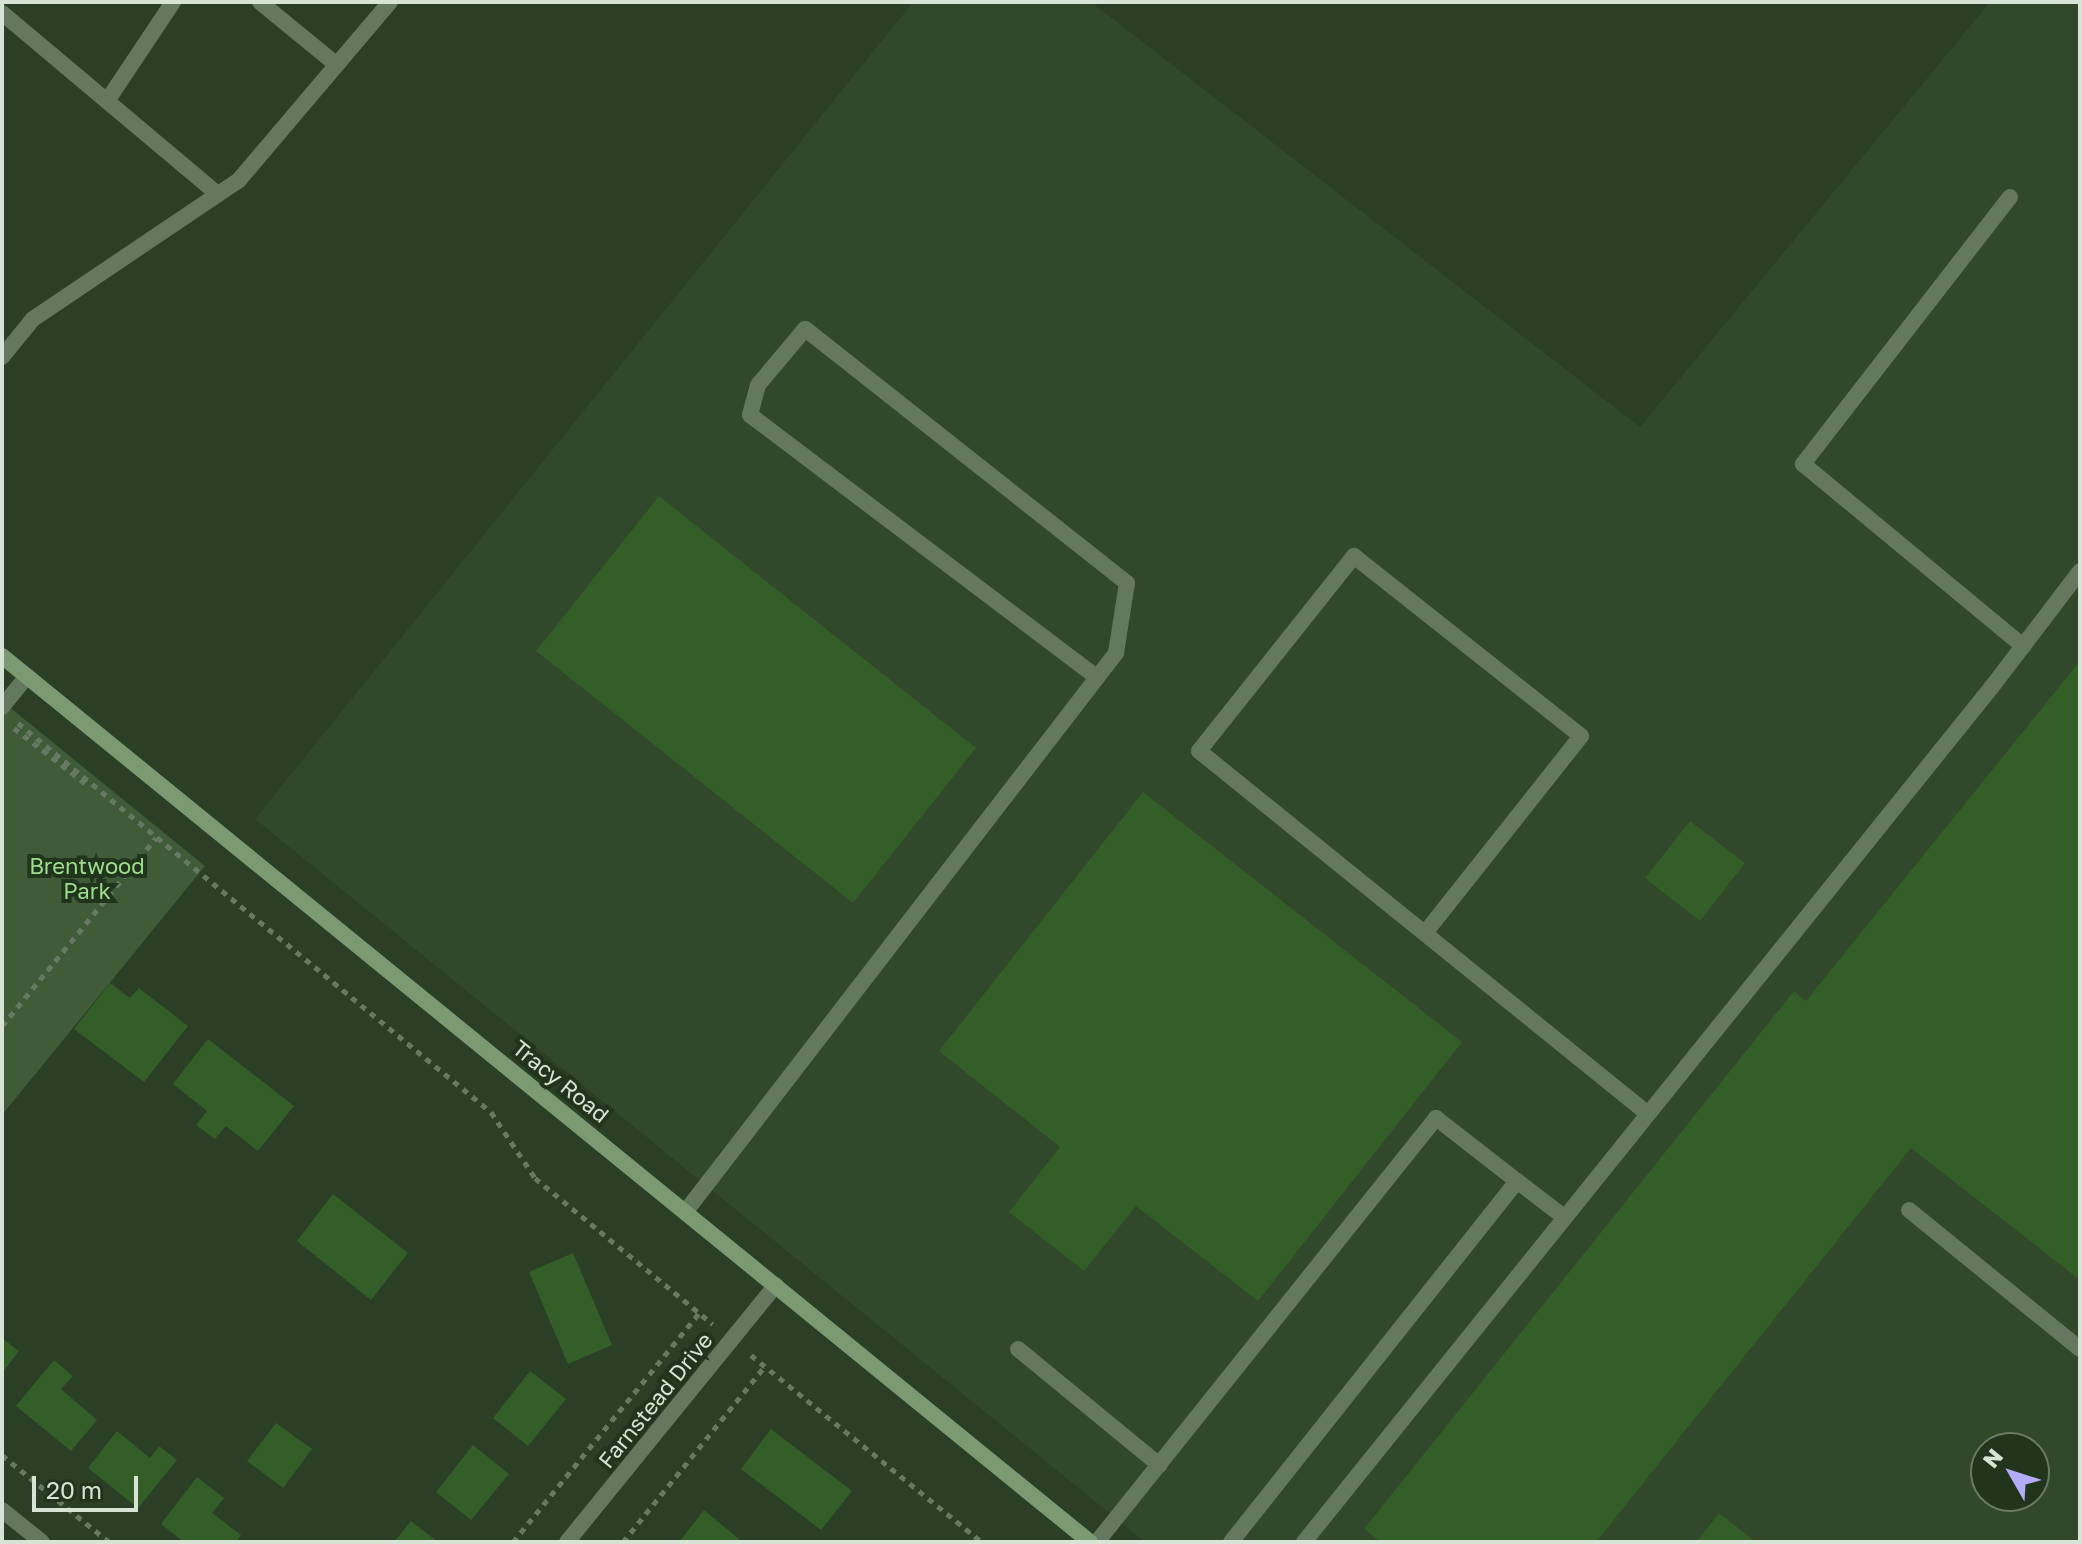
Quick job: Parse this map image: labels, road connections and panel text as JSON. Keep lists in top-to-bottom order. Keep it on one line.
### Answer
{"streets":{"street":["Tracy Road","Farnstead Drive"]},"crossings":[["Tracy Road","Farnstead Drive"]],"parks":["Brentwood Park"],"scale_bar":"20 m","north":"top left"}
